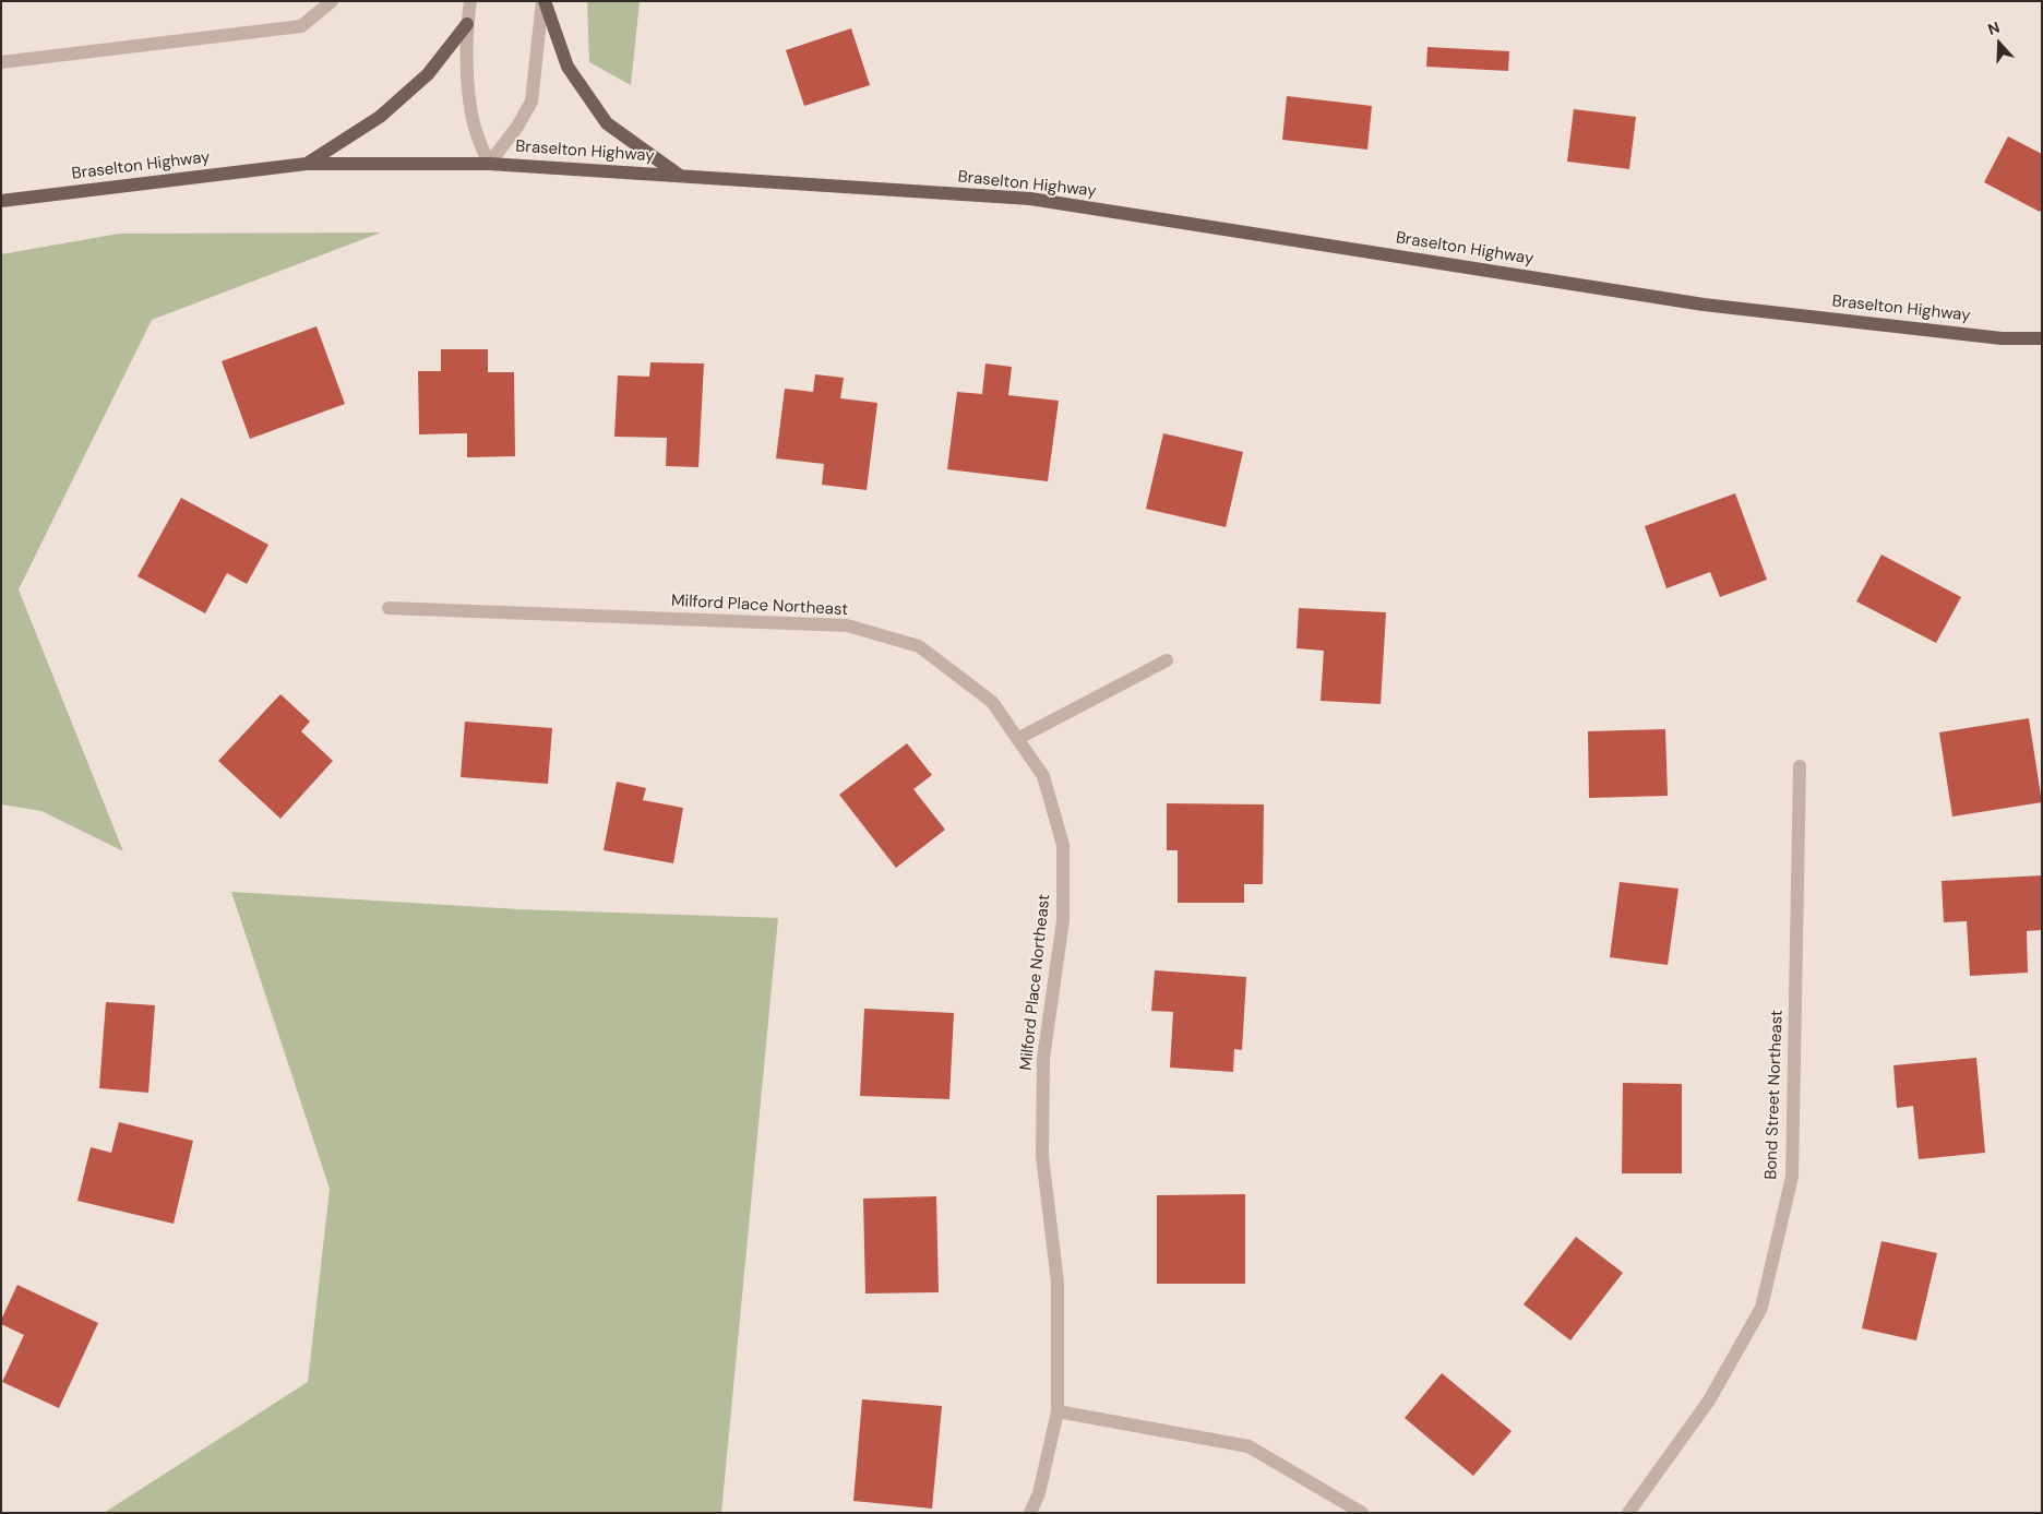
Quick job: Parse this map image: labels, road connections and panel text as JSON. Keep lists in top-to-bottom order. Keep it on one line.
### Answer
{"streets":{"main road":["Braselton Highway"],"street":["Milford Place Northeast","Bond Street Northeast"]},"north":"top"}
